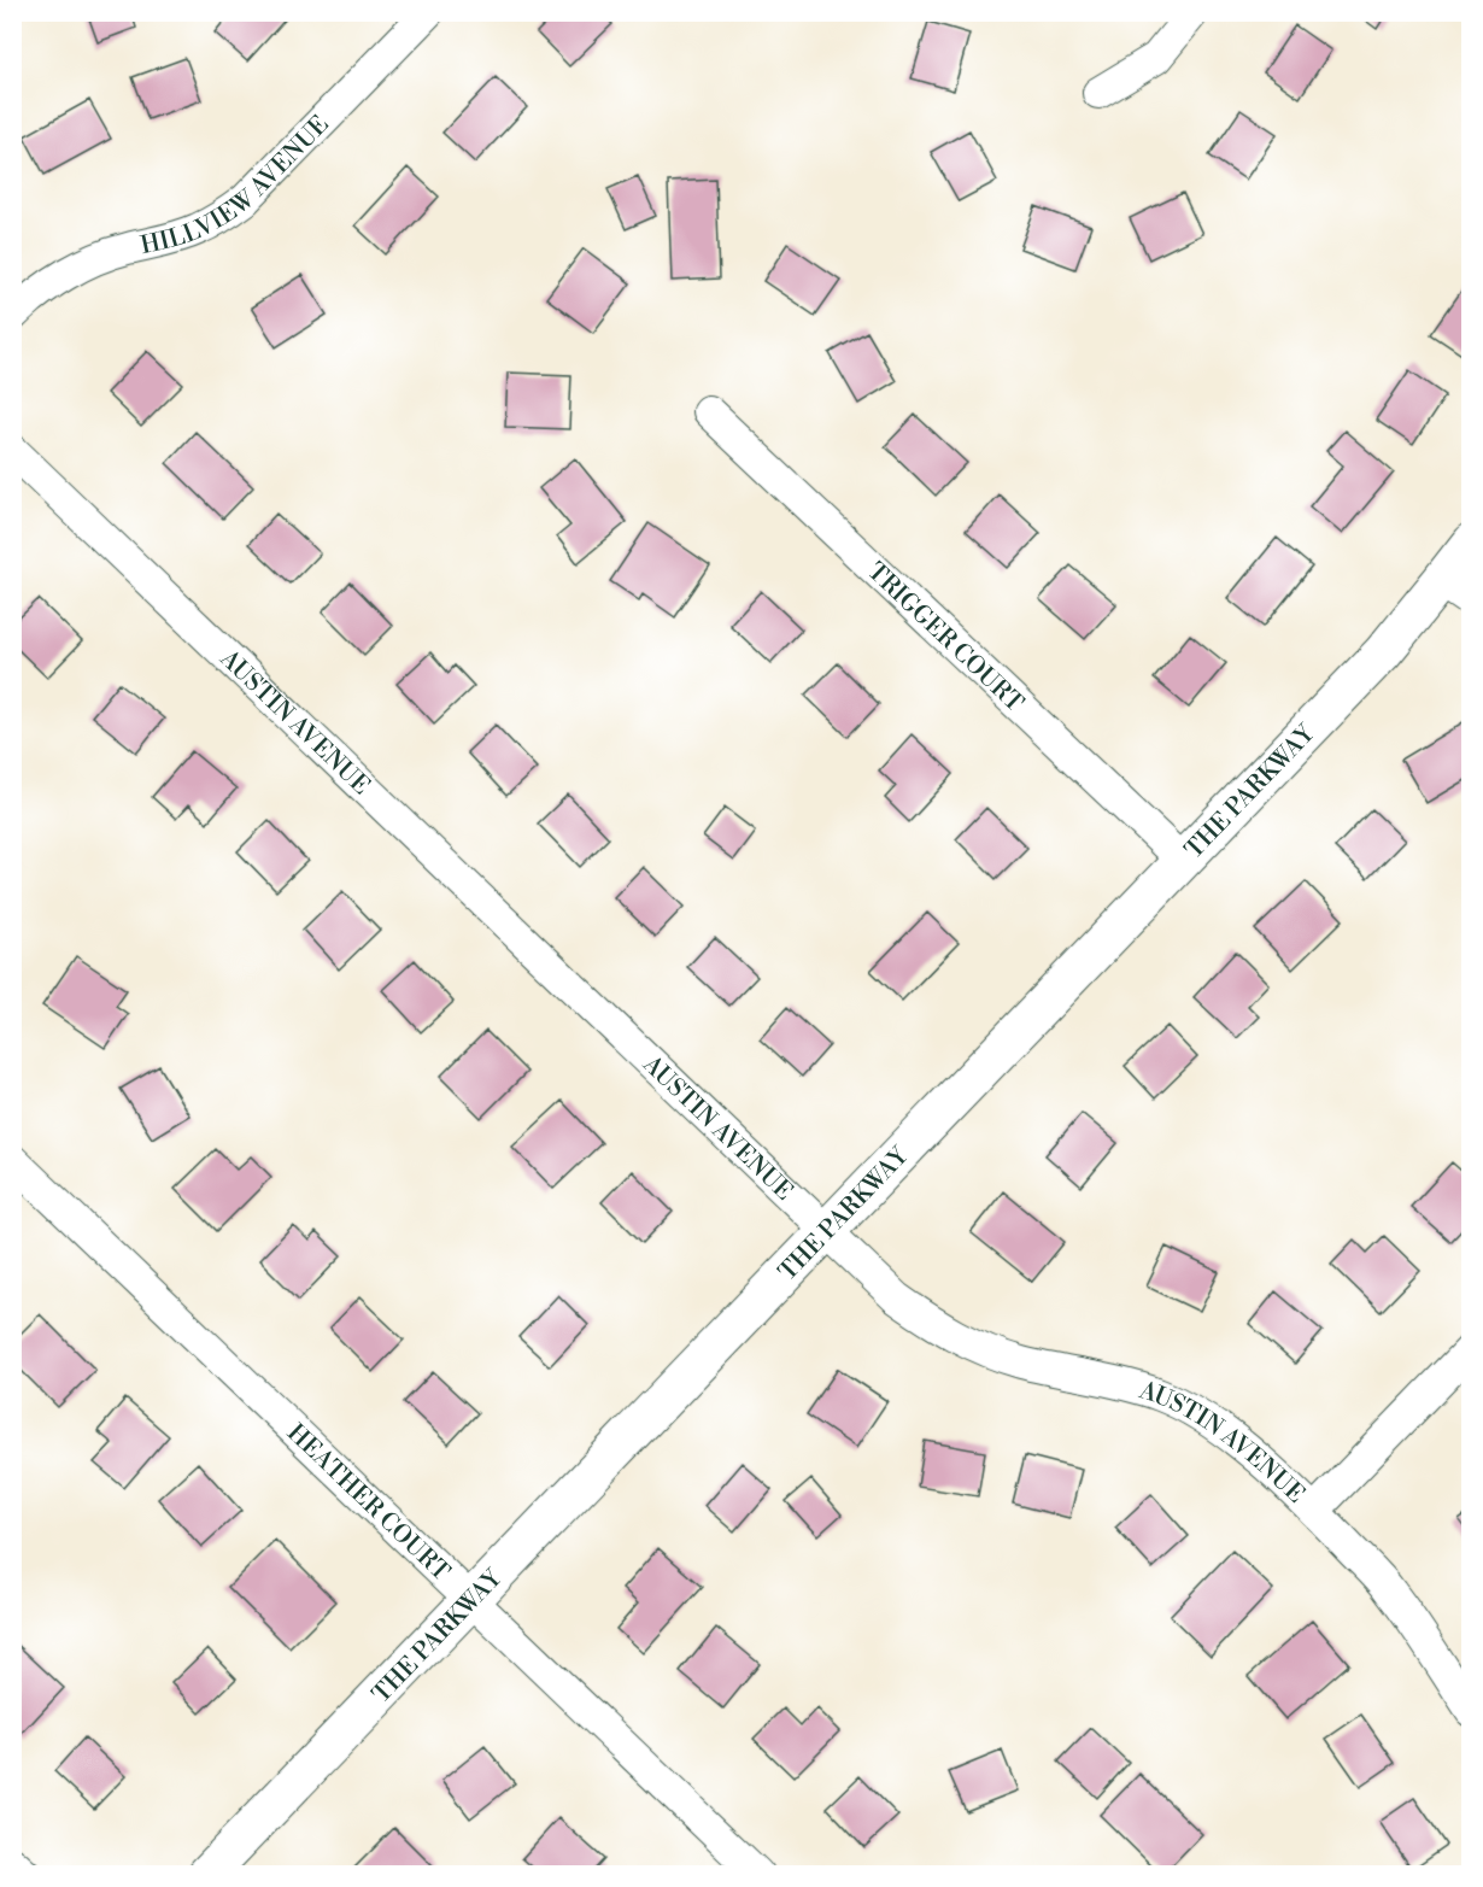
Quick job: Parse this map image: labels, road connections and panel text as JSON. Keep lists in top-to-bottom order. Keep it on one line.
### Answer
{"streets":{"street":["HILLVIEW AVENUE","TRIGGER COURT","AUSTIN AVENUE","THE PARKWAY","HEATHER COURT"]},"crossings":[["TRIGGER COURT","THE PARKWAY"],["AUSTIN AVENUE","THE PARKWAY"],["THE PARKWAY","HEATHER COURT"]]}
